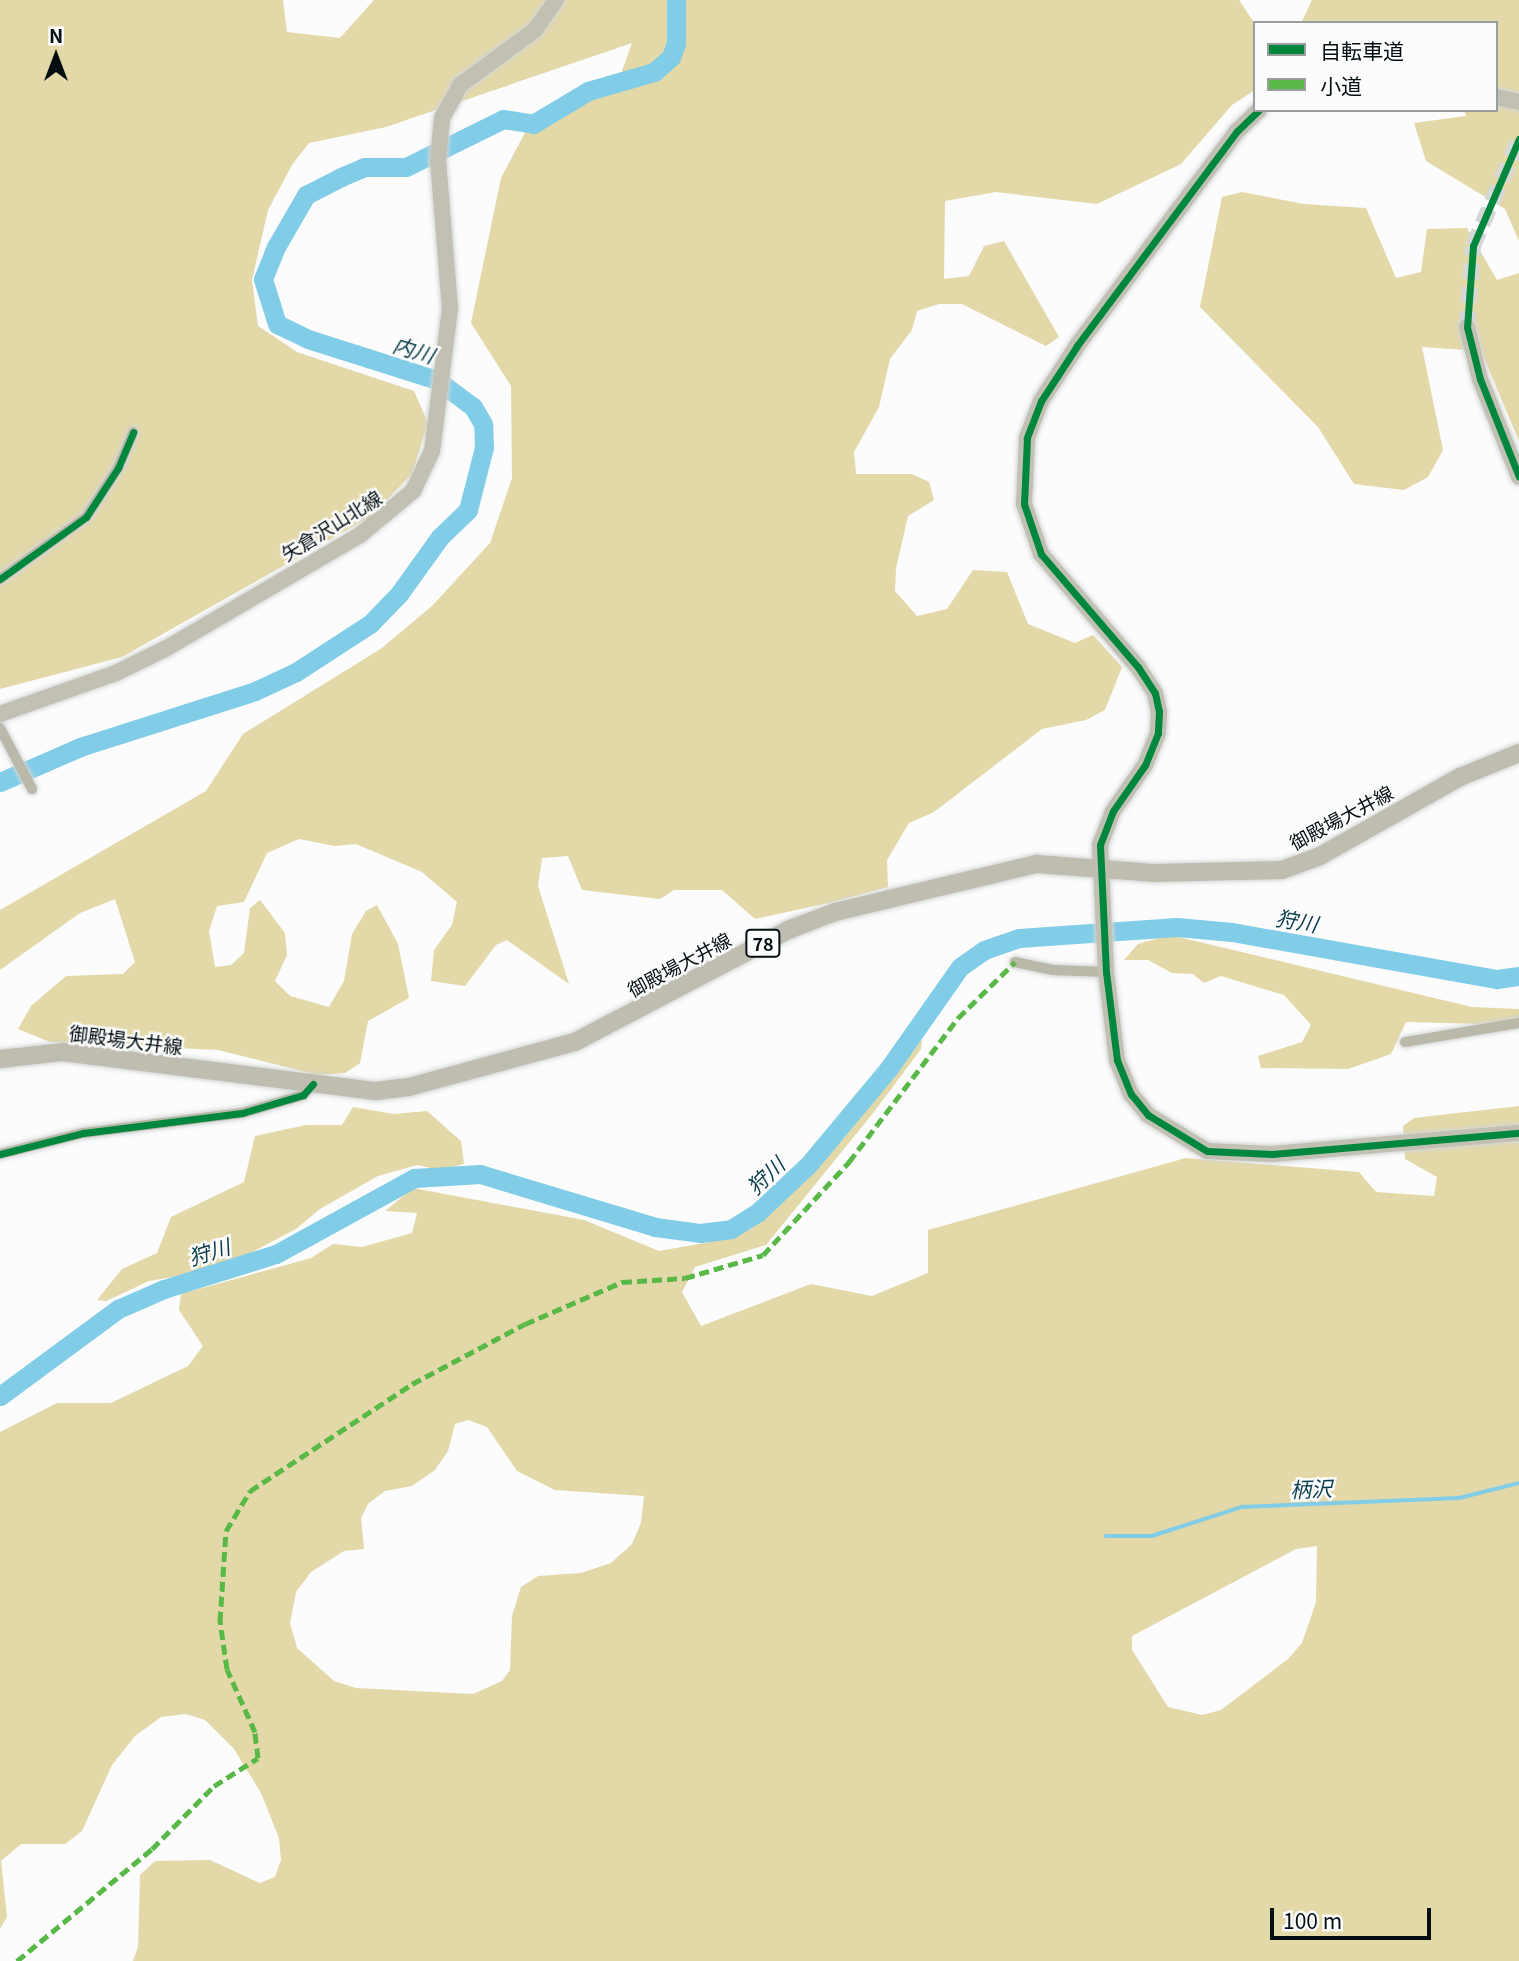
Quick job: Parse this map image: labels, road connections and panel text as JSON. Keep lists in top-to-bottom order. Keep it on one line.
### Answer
{"streets":{"main road":["御殿場大井線","78"],"street":["矢倉沢山北線"]},"water":["内川","狩川","柄沢"],"legend":["自転車道","小道"],"scale_bar":"100 m","north":"top"}
